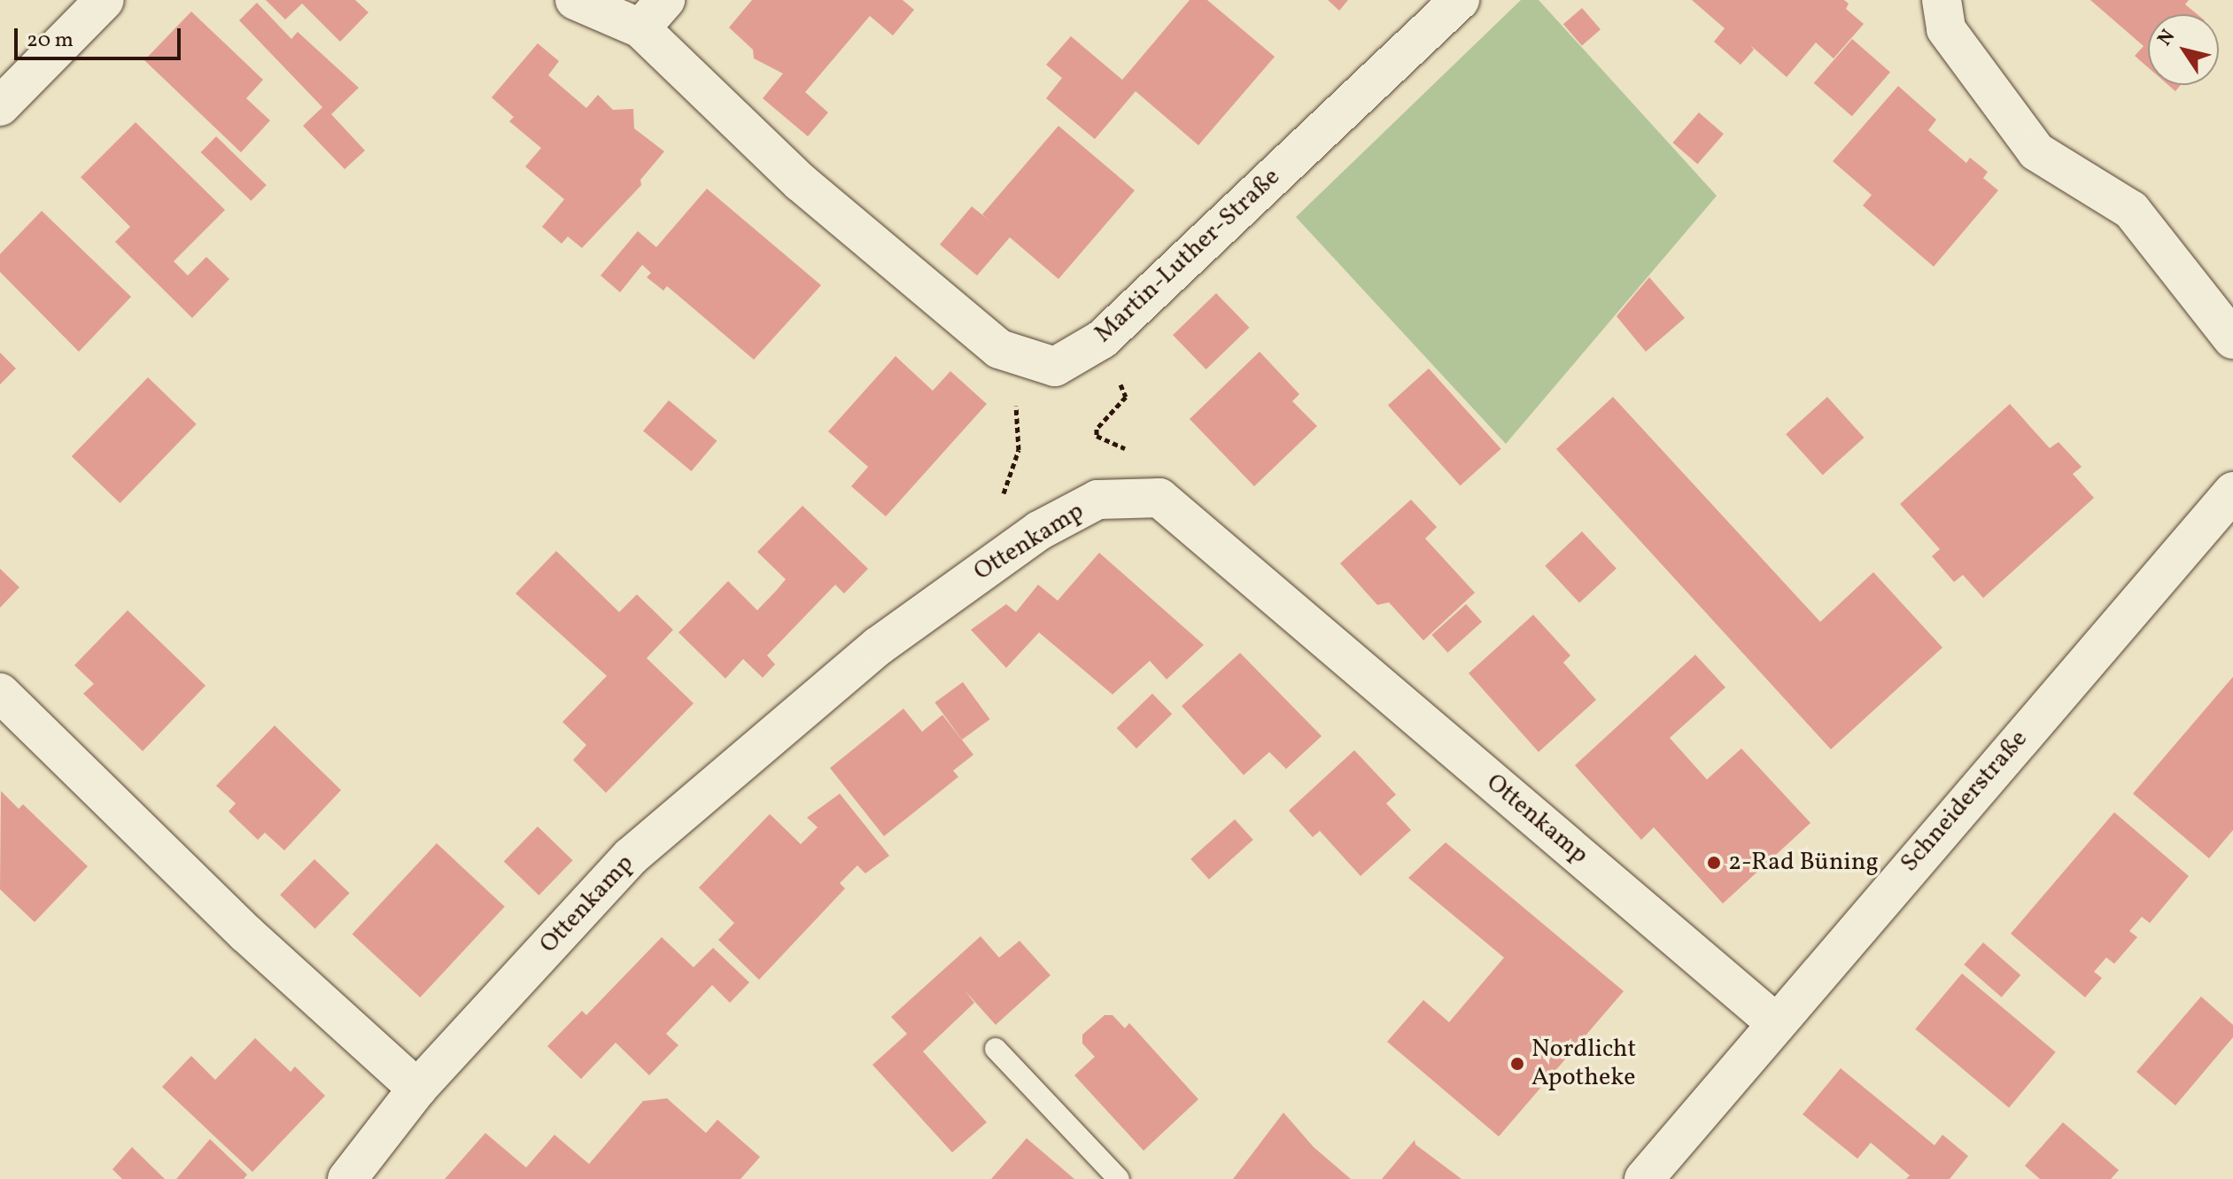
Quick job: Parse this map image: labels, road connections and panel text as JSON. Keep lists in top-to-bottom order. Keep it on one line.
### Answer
{"streets":{"street":["Martin-Luther-Straße","Ottenkamp","Schneiderstraße"]},"crossings":[["Ottenkamp","Schneiderstraße"]],"places":["2-Rad Büning","Nordlicht Apotheke"],"scale_bar":"20 m","north":"top left"}
